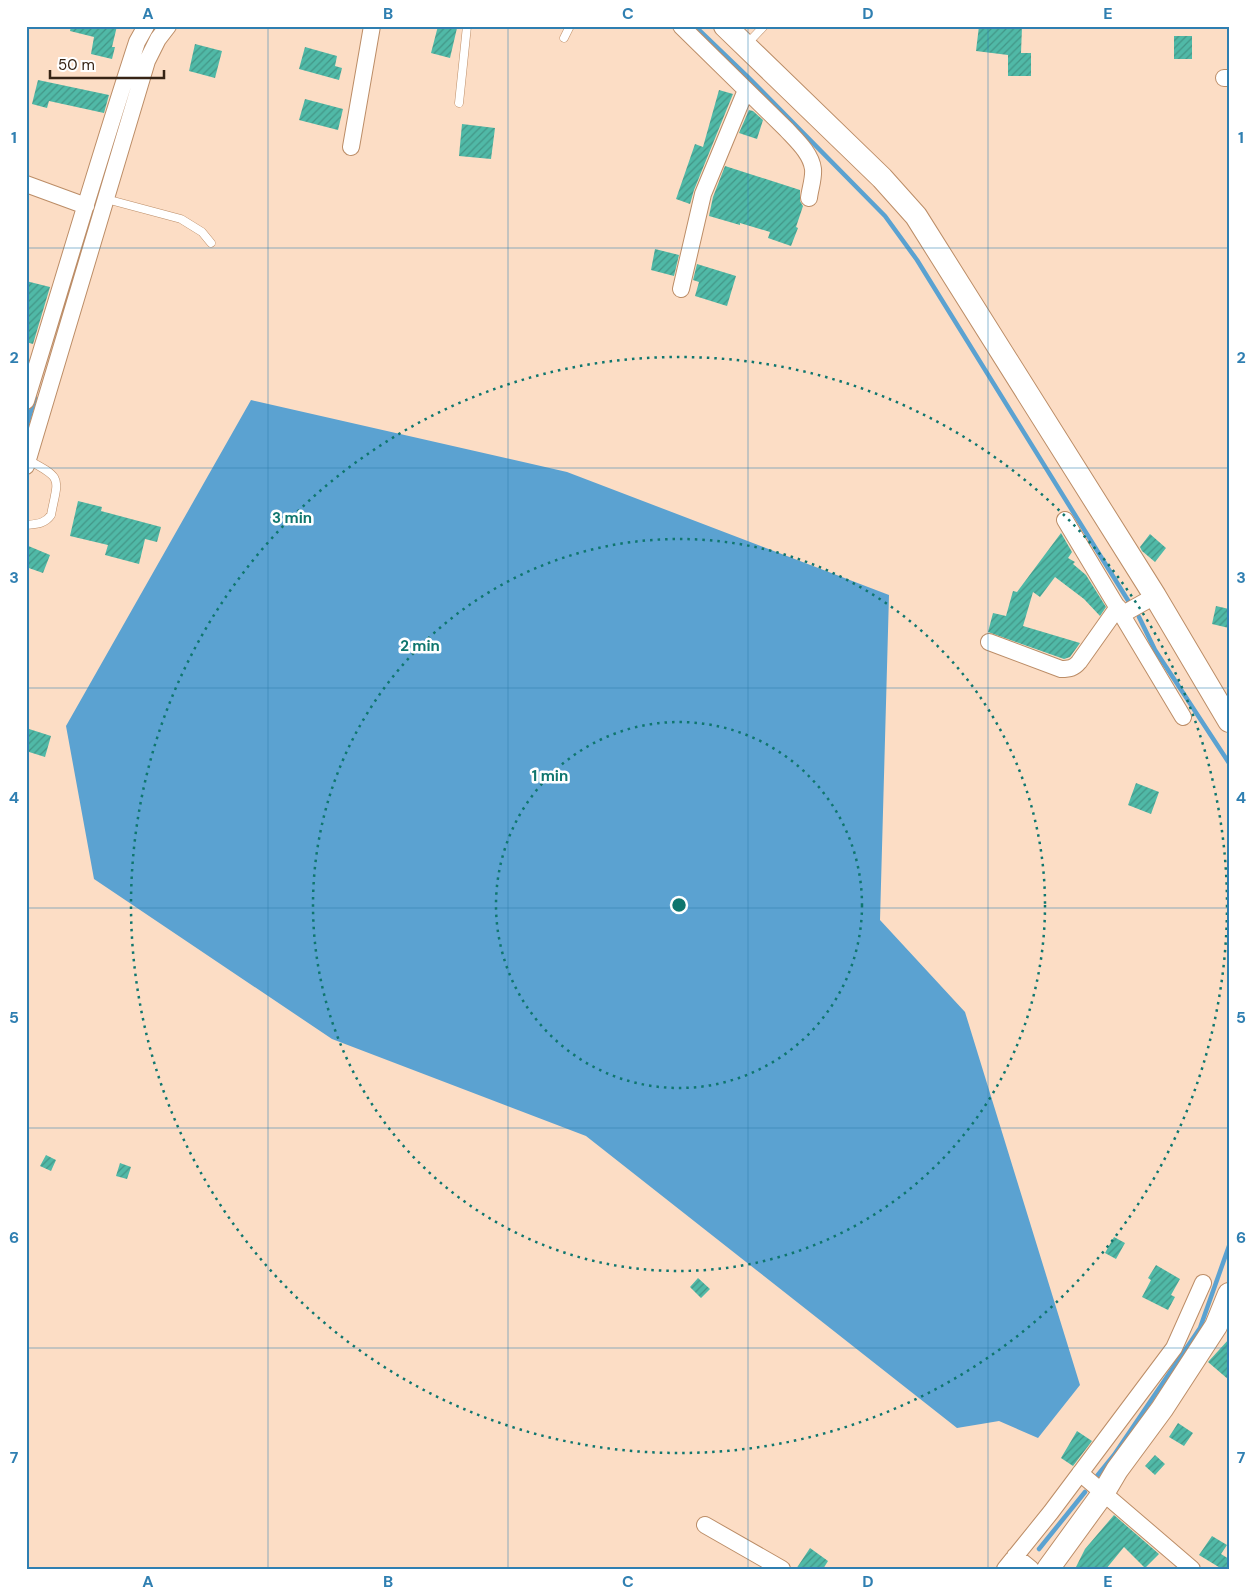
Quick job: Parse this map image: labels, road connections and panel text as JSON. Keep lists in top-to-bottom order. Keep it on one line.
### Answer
{"scale_bar":"50 m","grid":{"columns":["A","B","C","D","E"],"rows":["1","2","3","4","5","6","7"]},"rings":["3 min","2 min","1 min"]}
